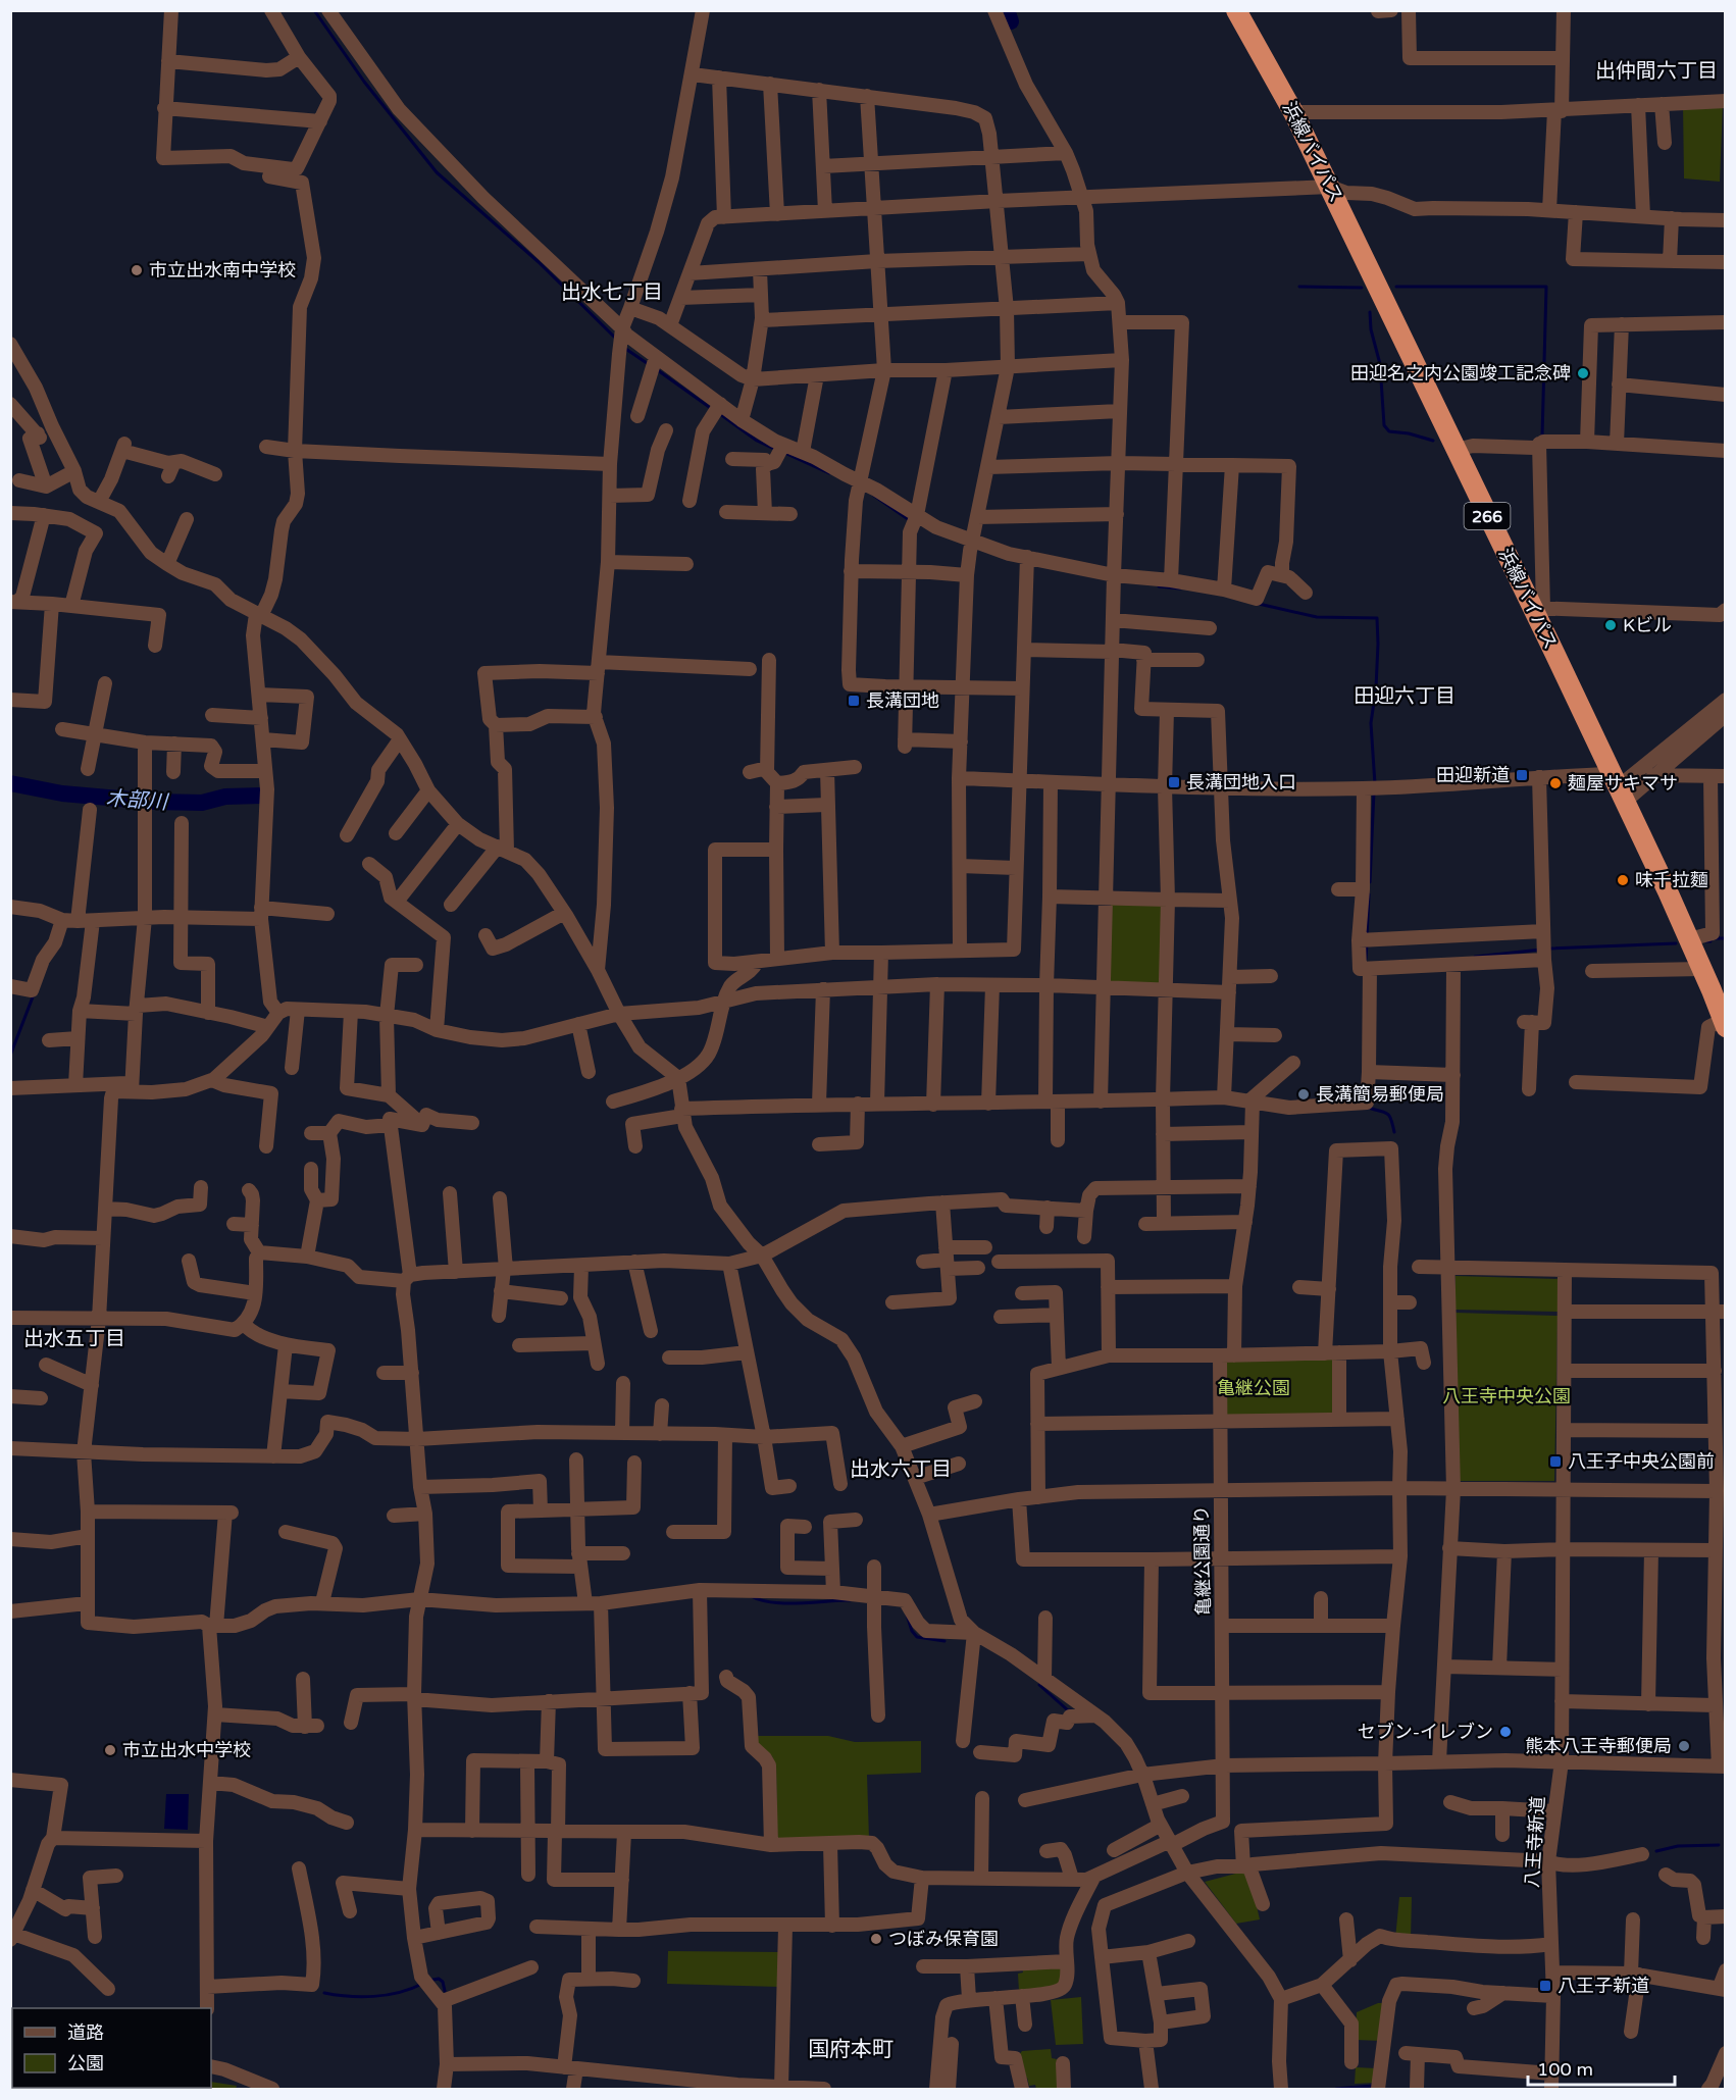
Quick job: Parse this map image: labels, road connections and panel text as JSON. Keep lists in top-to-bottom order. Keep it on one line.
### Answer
{"streets":{"highway":["浜線バイパス","266"],"street":["亀継公園通り","八王寺新道"]},"districts":["出仲間六丁目","出水七丁目","田迎六丁目","出水五丁目","出水六丁目","国府本町"],"water":["木部川"],"parks":["亀継公園","八王寺中央公園"],"places":{"other":["市立出水南中学校","田迎名之内公園竣工記念碑","Kビル","麺屋サキマサ","味千拉麵","長溝簡易郵便局","セブン-イレブン","熊本八王寺郵便局","市立出水中学校","つぼみ保育園"],"transit":["長溝団地","田迎新道","長溝団地入口","八王子中央公園前","八王子新道"]},"legend":["道路","公園"],"scale_bar":"100 m"}
